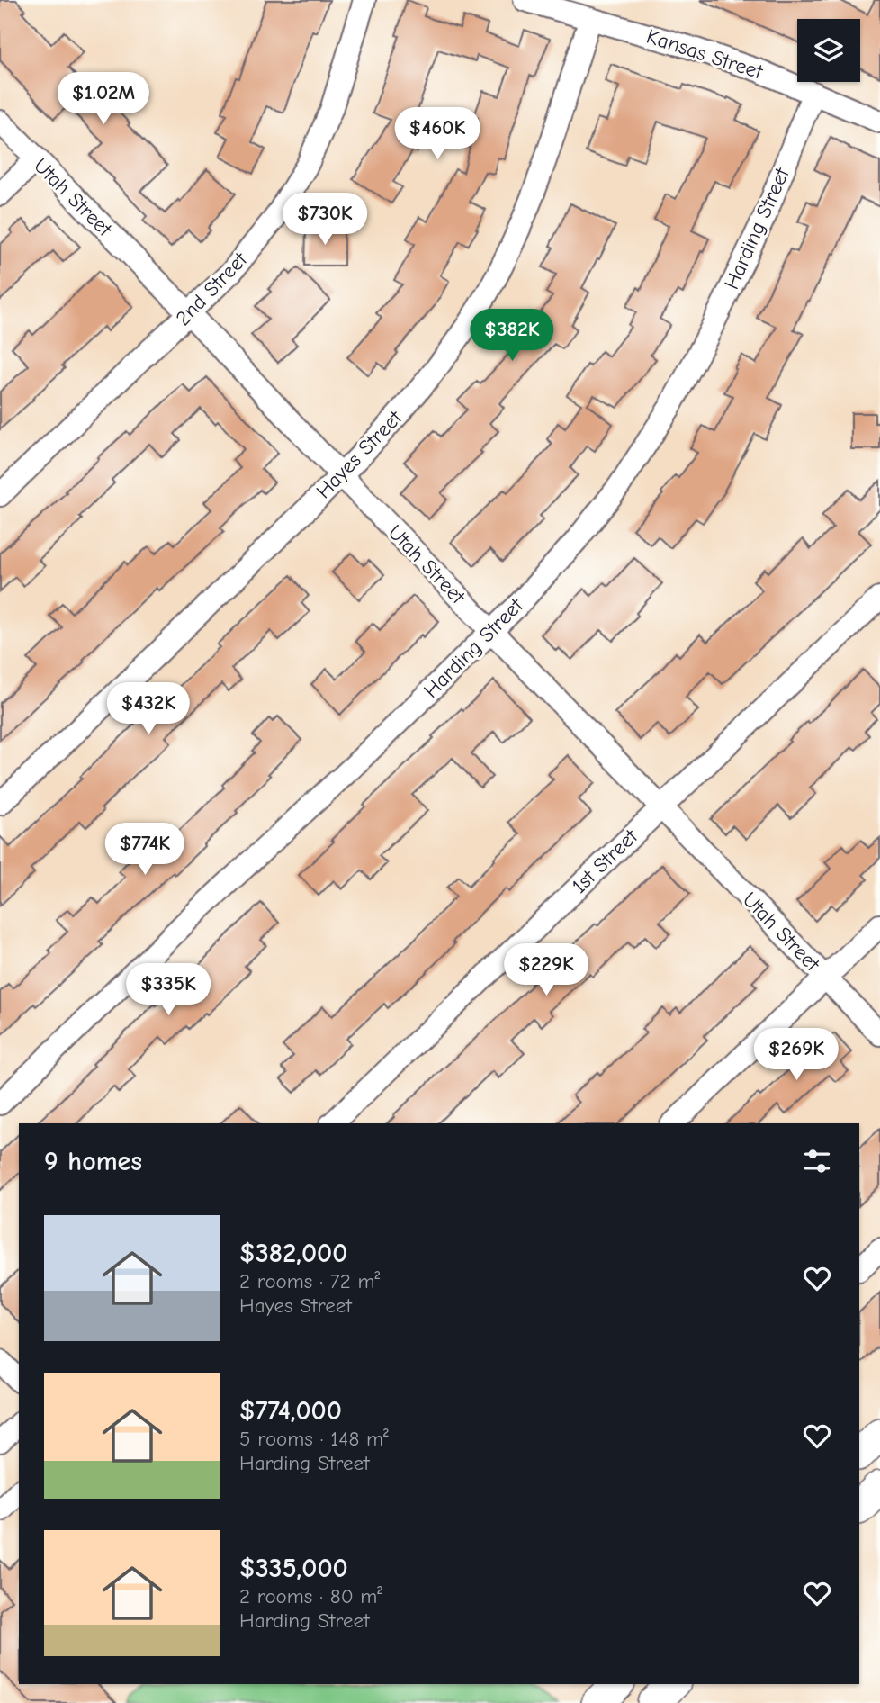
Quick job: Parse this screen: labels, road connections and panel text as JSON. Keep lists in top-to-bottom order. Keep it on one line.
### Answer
{"streets":{"street":["Kansas Street","Utah Street","Harding Street","2nd Street","Hayes Street","1st Street"]},"crossings":[["Kansas Street","Harding Street"],["Kansas Street","Hayes Street"],["Utah Street","Harding Street"],["Utah Street","2nd Street"],["Utah Street","Hayes Street"],["Utah Street","1st Street"]],"page":{"price":["$1.02M","$460K","$730K","$382K","$432K","$774K","$229K","$335K","$269K"],"heading":"9 homes","list":[{"name":"$382,000","note":"2 rooms · 72 m² · Hayes Street"},{"name":"$774,000","note":"5 rooms · 148 m² · Harding Street"},{"name":"$335,000","note":"2 rooms · 80 m² · Harding Street"}]}}
